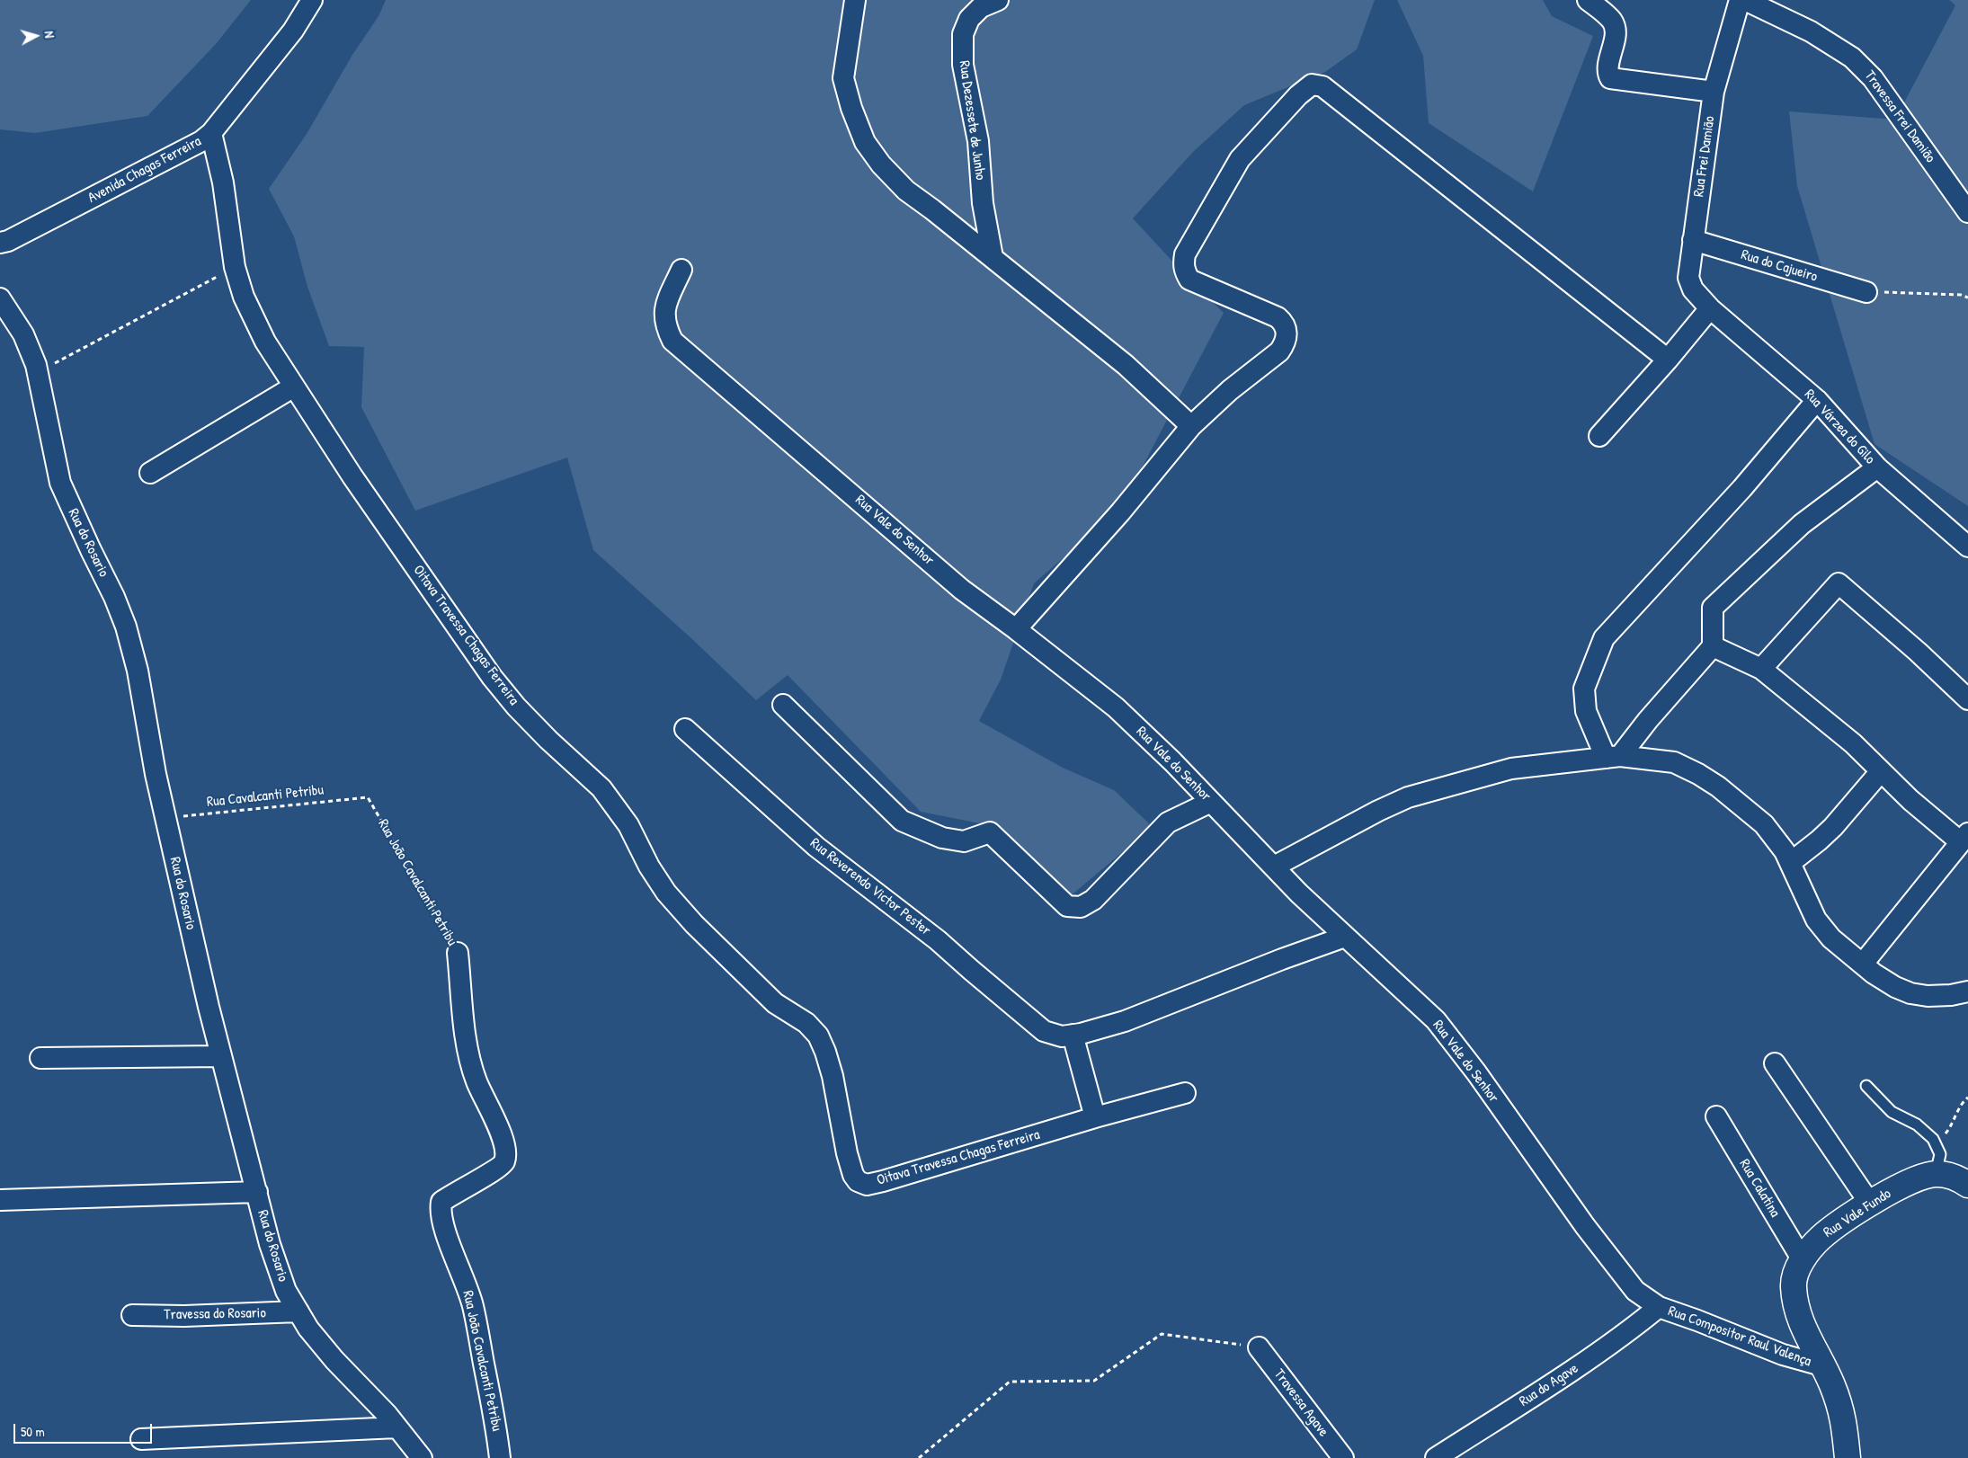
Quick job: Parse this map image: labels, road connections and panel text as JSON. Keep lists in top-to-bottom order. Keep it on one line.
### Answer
{"streets":{"street":["Travessa Frei Damião","Rua Dezessete de Junho","Rua Frei Damião","Avenida Chagas Ferreira","Rua do Cajueiro","Rua Várzea do Gilo","Rua Vale do Senhor","Rua do Rosario","Oitava Travessa Chagas Ferreira","Rua João Cavalcanti Petribu","Rua Reverendo Victor Pester","Rua Calatina","Rua Vale Fundo","Travessa do Rosario","Rua Compositor Raul Valença","Rua do Agave","Travessa Agave"],"path":["Rua Cavalcanti Petribu"]},"crossings":[["Rua Frei Damião","Rua do Cajueiro"],["Rua Frei Damião","Rua Várzea do Gilo"],["Avenida Chagas Ferreira","Oitava Travessa Chagas Ferreira"],["Rua Vale do Senhor","Rua Compositor Raul Valença"],["Rua Vale do Senhor","Rua do Agave"],["Rua do Rosario","Rua Cavalcanti Petribu"],["Rua do Rosario","Travessa do Rosario"],["Rua Cavalcanti Petribu","Rua João Cavalcanti Petribu"],["Rua Calatina","Rua Vale Fundo"],["Rua Compositor Raul Valença","Rua do Agave"]],"scale_bar":"50 m","north":"right"}
